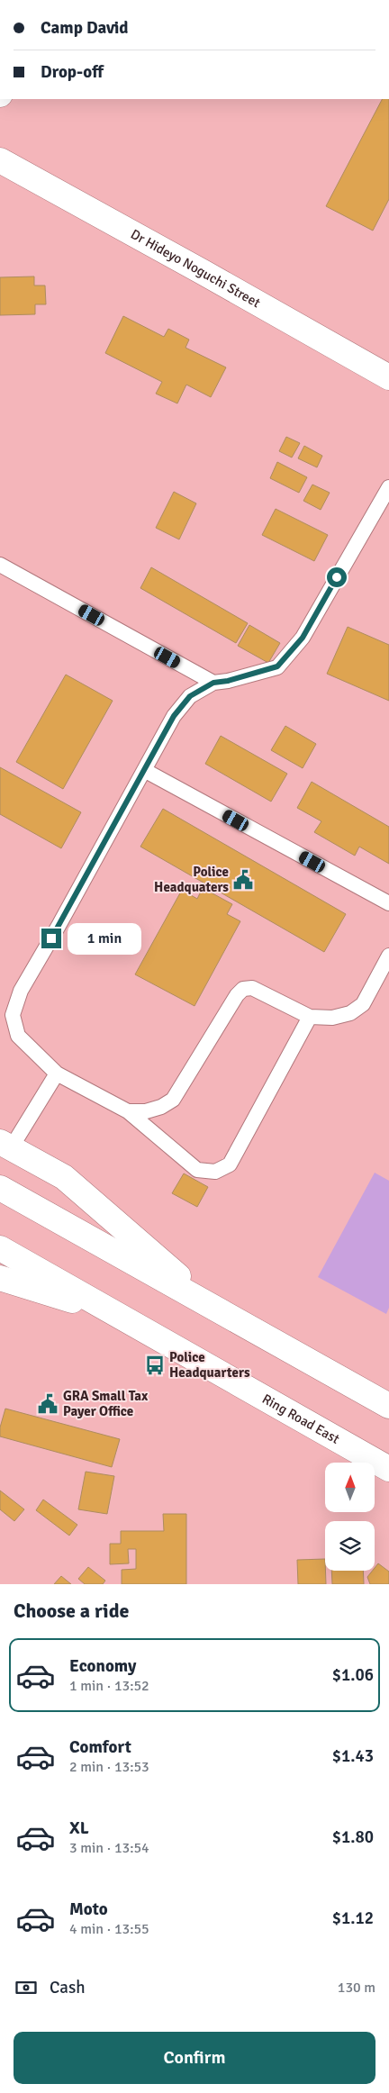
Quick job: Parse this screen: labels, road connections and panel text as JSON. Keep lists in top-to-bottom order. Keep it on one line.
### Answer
{"streets":{"main road":["Dr Hideyo Noguchi Street","Ring Road East"]},"places":{"public building":["Police Headquaters","GRA Small Tax Payer Office"],"bus stop":["Police Headquarters"]},"north":"top","page":{"banner":["Camp David","Drop-off"],"bubble":"1 min","heading":"Choose a ride","list":[{"name":"Economy","note":"1 min · 13:52","value":"$1.06"},{"name":"Comfort","note":"2 min · 13:53","value":"$1.43"},{"name":"XL","note":"3 min · 13:54","value":"$1.80"},{"name":"Moto","note":"4 min · 13:55","value":"$1.12"}],"pay":["Cash","130 m"],"buttons":"Confirm"}}
